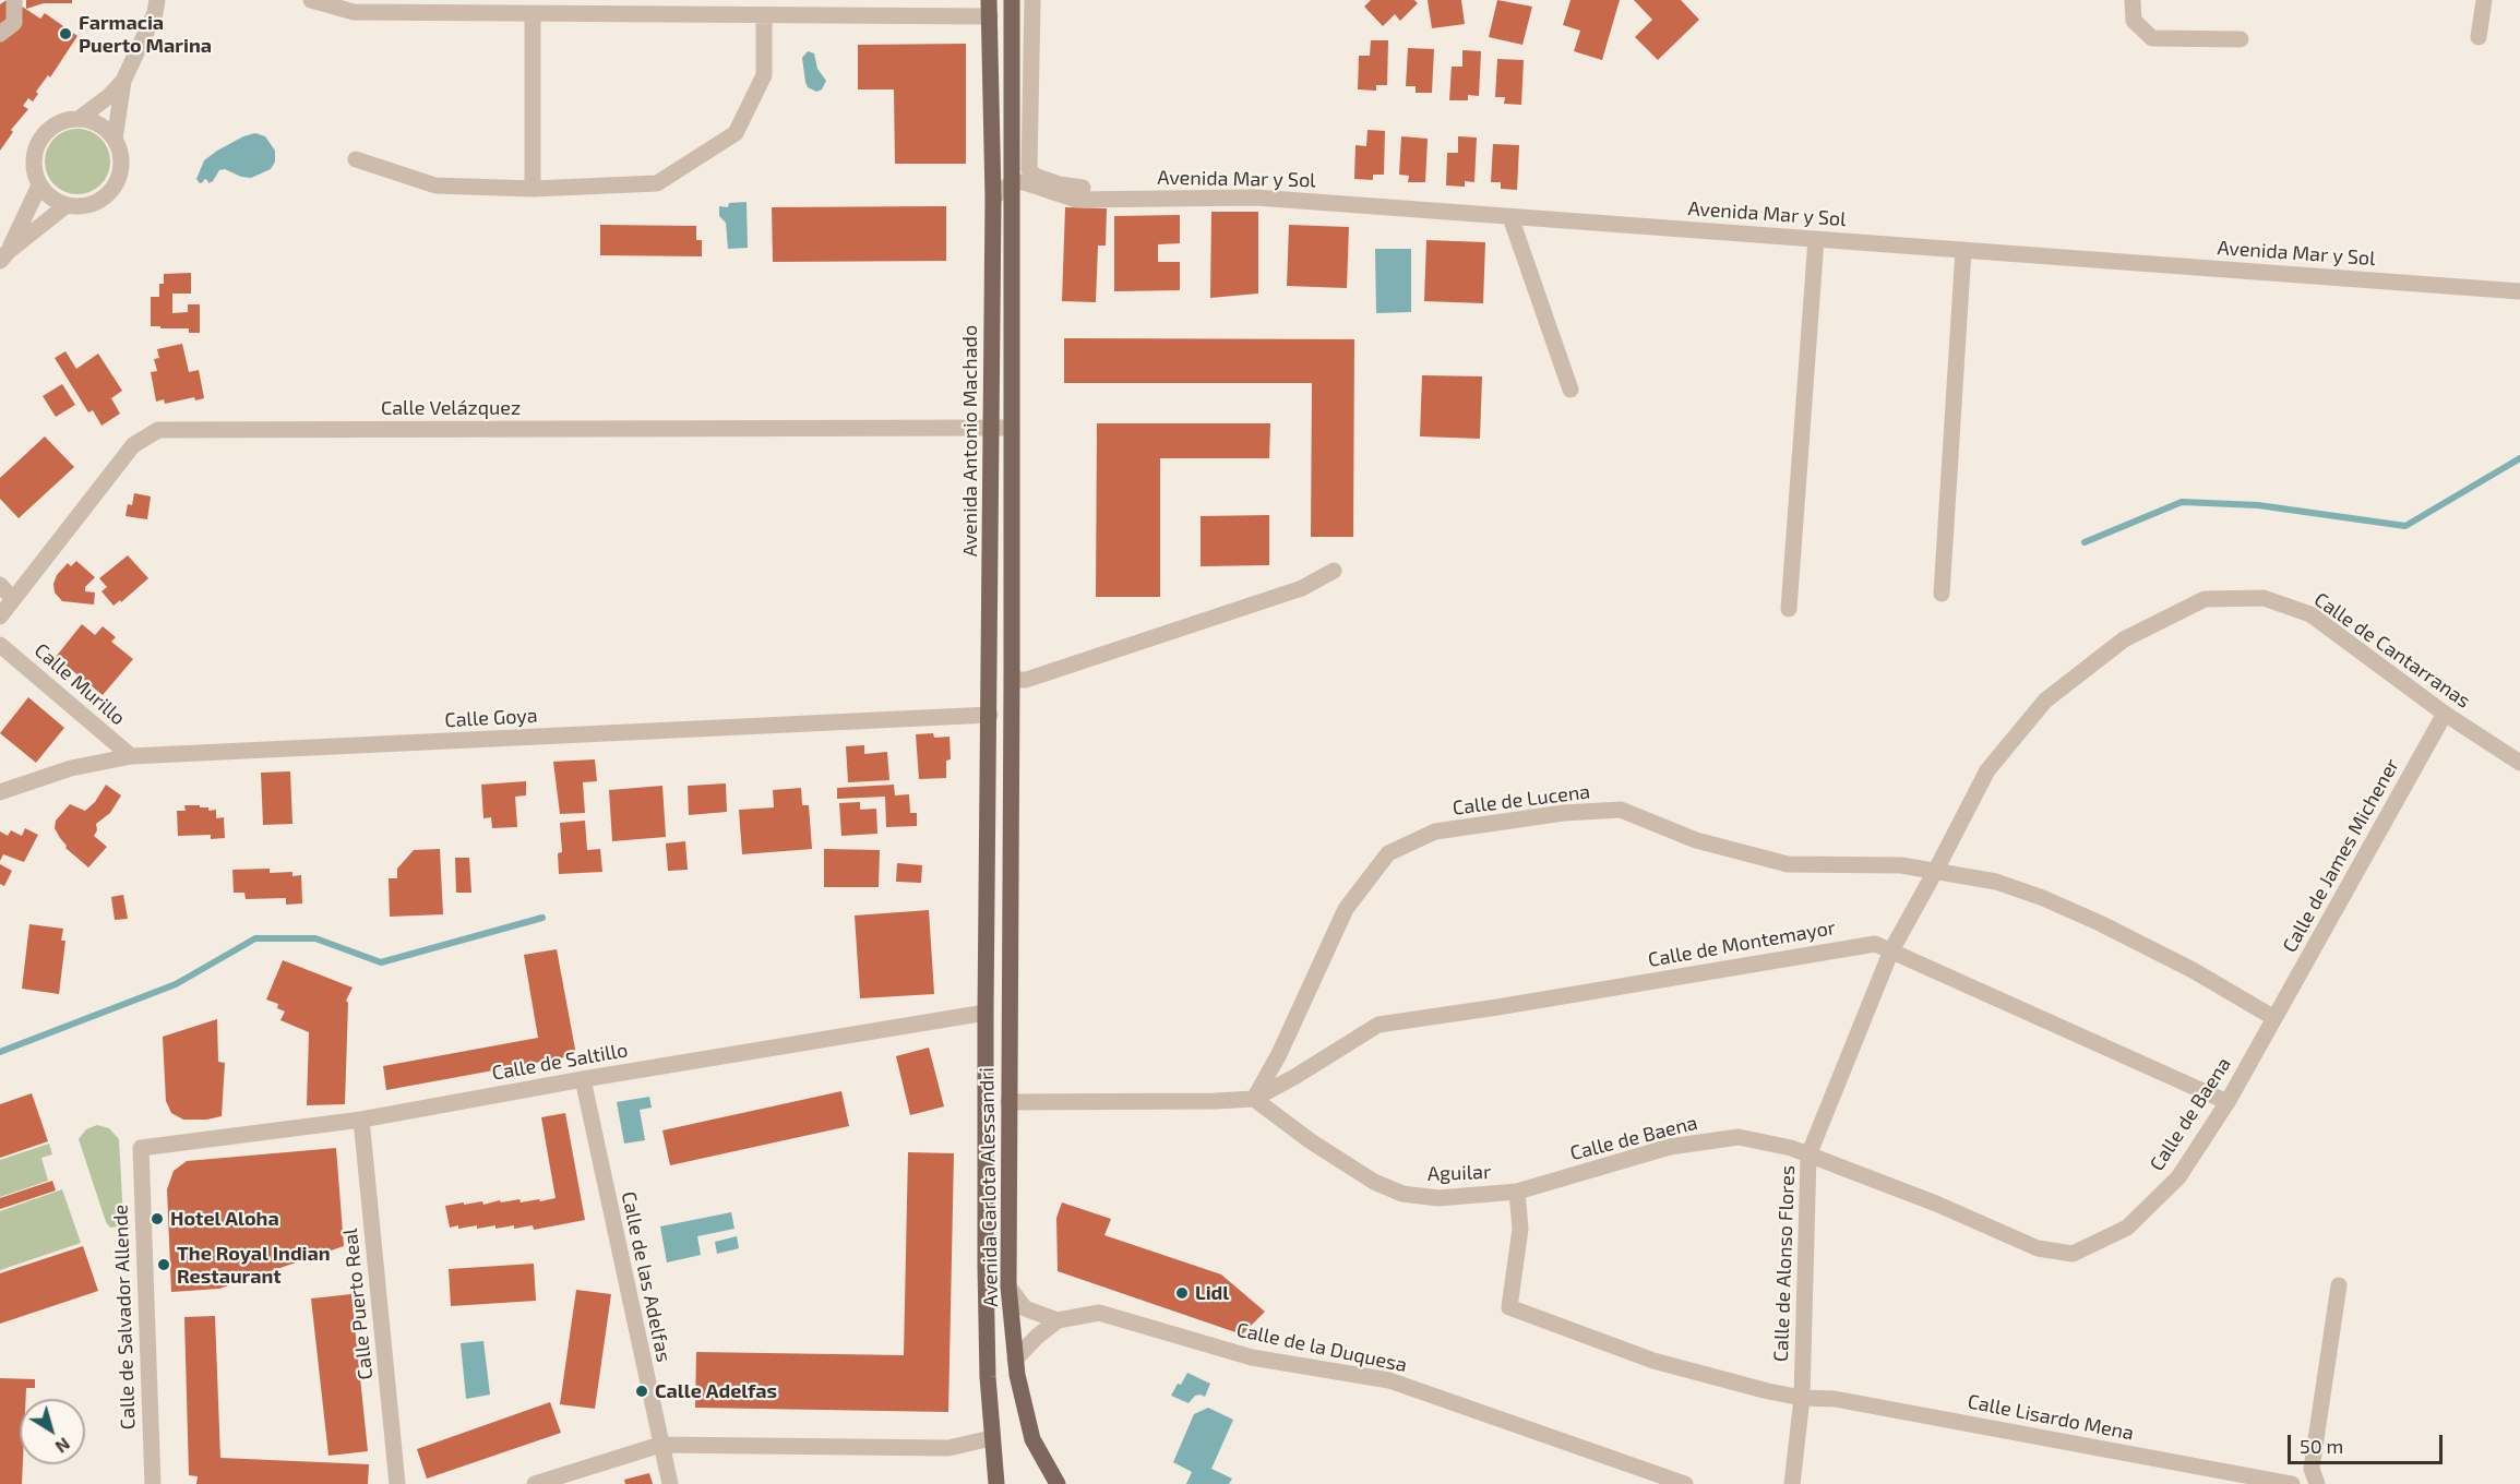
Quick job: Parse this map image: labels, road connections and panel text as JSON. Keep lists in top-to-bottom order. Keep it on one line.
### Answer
{"streets":{"main road":["Avenida Antonio Machado","Avenida Carlota Alessandri"],"street":["Avenida Mar y Sol","Calle Velázquez","Calle de Cantarranas","Calle Murillo","Calle Goya","Calle de Lucena","Calle de James Michener","Calle de Montemayor","Calle de Saltillo","Calle de Baena","Aguilar","Calle de Alonso Flores","Calle de las Adelfas","Calle Puerto Real","Calle de Salvador Allende","Calle de la Duquesa","Calle Lisardo Mena"]},"crossings":[["Calle Velázquez","Avenida Antonio Machado"],["Avenida Antonio Machado","Calle Goya"],["Avenida Antonio Machado","Avenida Carlota Alessandri"],["Calle de Cantarranas","Calle de Lucena"],["Calle de Cantarranas","Calle de James Michener"],["Calle de Cantarranas","Calle de Montemayor"],["Calle de Cantarranas","Calle de Alonso Flores"],["Calle Murillo","Calle Goya"],["Calle de Lucena","Calle de Montemayor"],["Calle de Lucena","Aguilar"],["Calle de James Michener","Calle de Baena"],["Calle de Montemayor","Calle de Baena"],["Calle de Montemayor","Aguilar"],["Calle de Montemayor","Calle de Alonso Flores"],["Calle de Saltillo","Avenida Carlota Alessandri"],["Calle de Saltillo","Calle de las Adelfas"],["Calle de Saltillo","Calle Puerto Real"],["Calle de Saltillo","Calle de Salvador Allende"],["Calle de Baena","Aguilar"],["Calle de Baena","Calle de Alonso Flores"],["Aguilar","Calle de Alonso Flores"],["Aguilar","Calle Lisardo Mena"],["Calle de Alonso Flores","Calle Lisardo Mena"]],"places":["Farmacia Puerto Marina","Hotel Aloha","The Royal Indian Restaurant","Lidl","Calle Adelfas"],"scale_bar":"50 m","north":"bottom right"}
